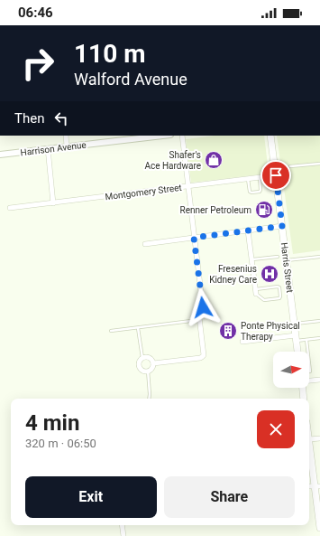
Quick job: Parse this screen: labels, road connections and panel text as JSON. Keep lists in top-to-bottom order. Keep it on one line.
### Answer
{"streets":{"main road":["Harris Street"],"street":["Harrison Avenue","Montgomery Street"]},"crossings":[["Montgomery Street","Harris Street"]],"places":{"shop":["Shafer's Ace Hardware"],"fuel station":["Renner Petroleum"],"hospital":["Fresenius Kidney Care"],"building":["Ponte Physical Therapy"]},"north":"right","page":{"status":"06:46","turn":["110 m","Walford Avenue"],"then":"Then","heading":["4 min","320 m · 06:50"],"buttons":["Exit","Share"]}}
